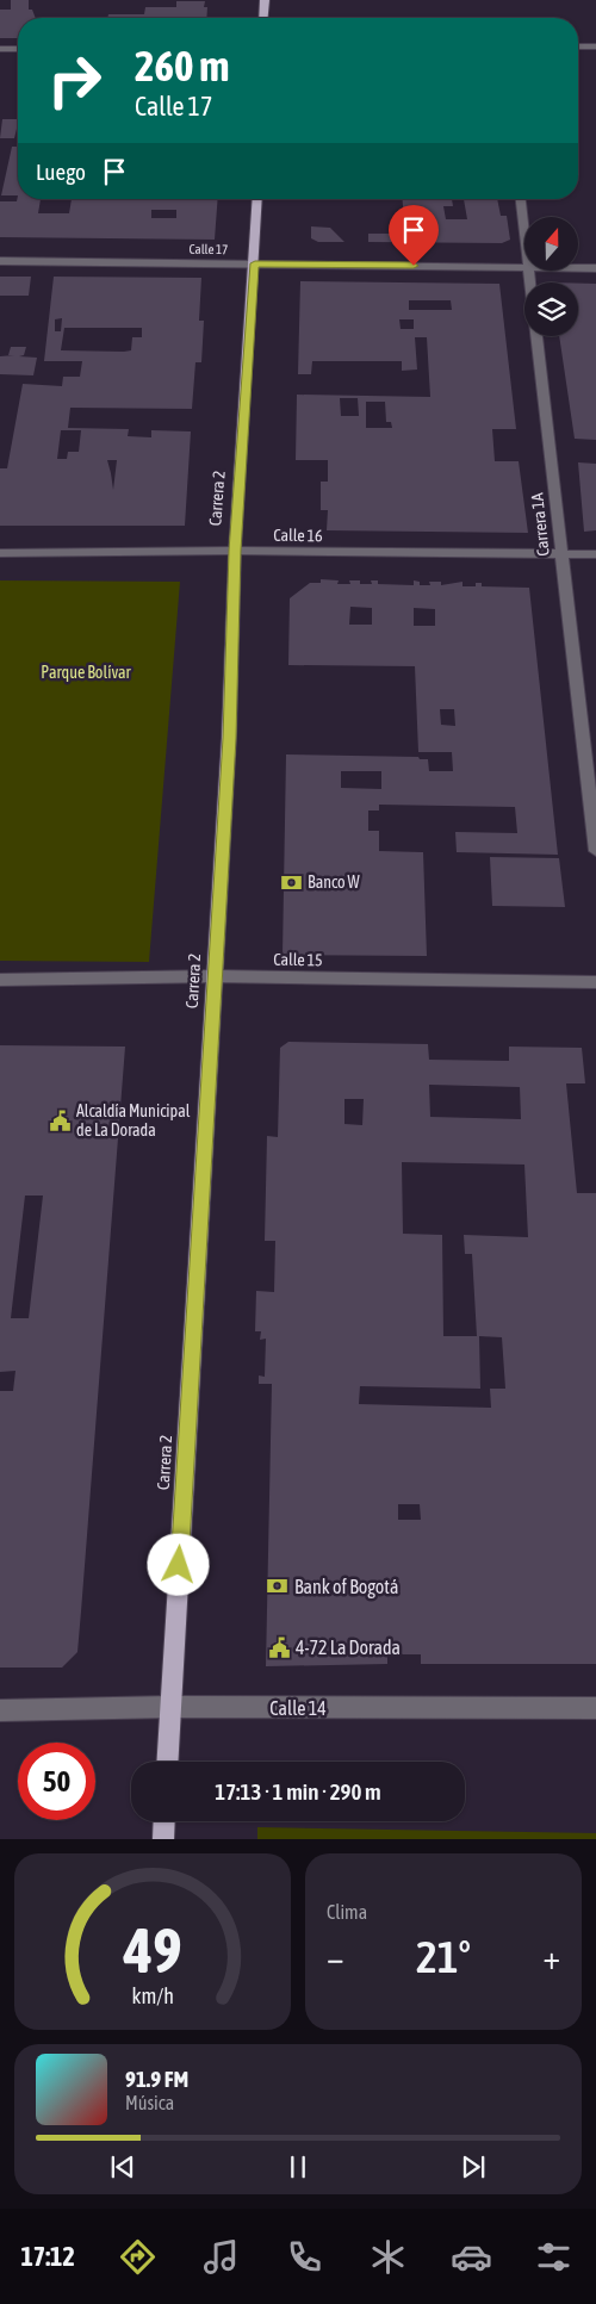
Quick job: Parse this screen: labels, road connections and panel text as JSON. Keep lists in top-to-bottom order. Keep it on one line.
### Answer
{"streets":{"main road":["Carrera 2"],"street":["Calle 17","Carrera 1A","Calle 16","Calle 15","Calle 14"]},"crossings":[["Calle 17","Carrera 2"],["Carrera 2","Calle 16"],["Carrera 2","Calle 15"],["Carrera 2","Calle 14"],["Carrera 1A","Calle 16"]],"parks":["Parque Bolívar"],"places":{"bank":["Banco W","Bank of Bogotá"],"public building":["Alcaldía Municipal de La Dorada","4-72 La Dorada"]},"north":"top","page":{"turn":["260 m","Calle 17"],"then":"Luego","limit":"50","trip":"17:13 · 1 min · 290 m","tile":"Clima","heat":["−","21°","+"],"song":["91.9 FM","Música"],"tabs":"17:12","gauge":["49","km/h"]}}
